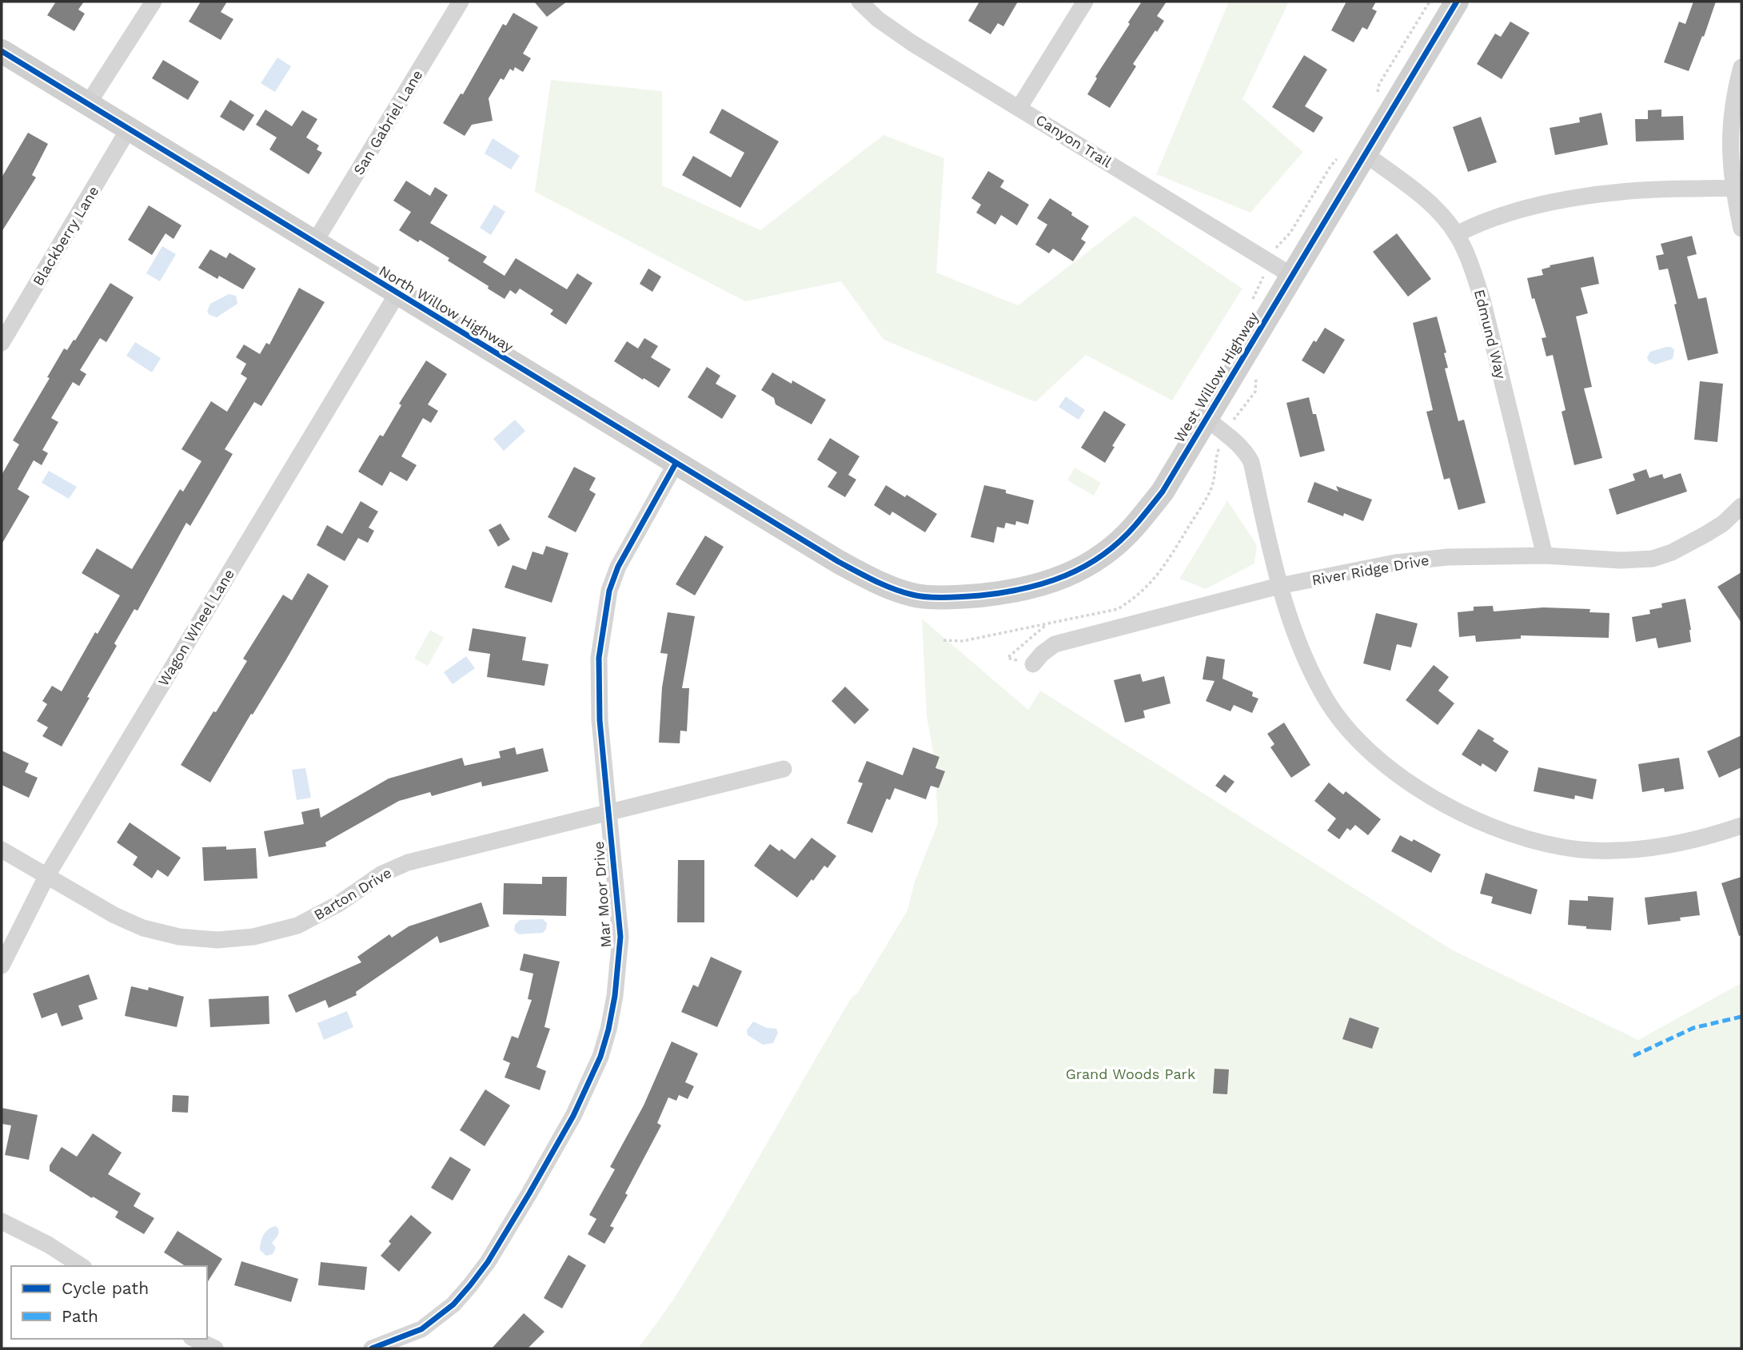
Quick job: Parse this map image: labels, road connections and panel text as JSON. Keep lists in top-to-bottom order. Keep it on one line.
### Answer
{"streets":{"street":["San Gabriel Lane","Canyon Trail","Blackberry Lane","North Willow Highway","Edmund Way","West Willow Highway","River Ridge Drive","Wagon Wheel Lane","Barton Drive","Mar Moor Drive"]},"crossings":[["San Gabriel Lane","North Willow Highway"],["Canyon Trail","West Willow Highway"],["Blackberry Lane","North Willow Highway"],["North Willow Highway","West Willow Highway"],["North Willow Highway","Wagon Wheel Lane"],["North Willow Highway","Mar Moor Drive"],["Edmund Way","West Willow Highway"],["Edmund Way","River Ridge Drive"],["Wagon Wheel Lane","Barton Drive"],["Barton Drive","Mar Moor Drive"]],"parks":["Grand Woods Park"],"legend":["Cycle path","Path"]}
